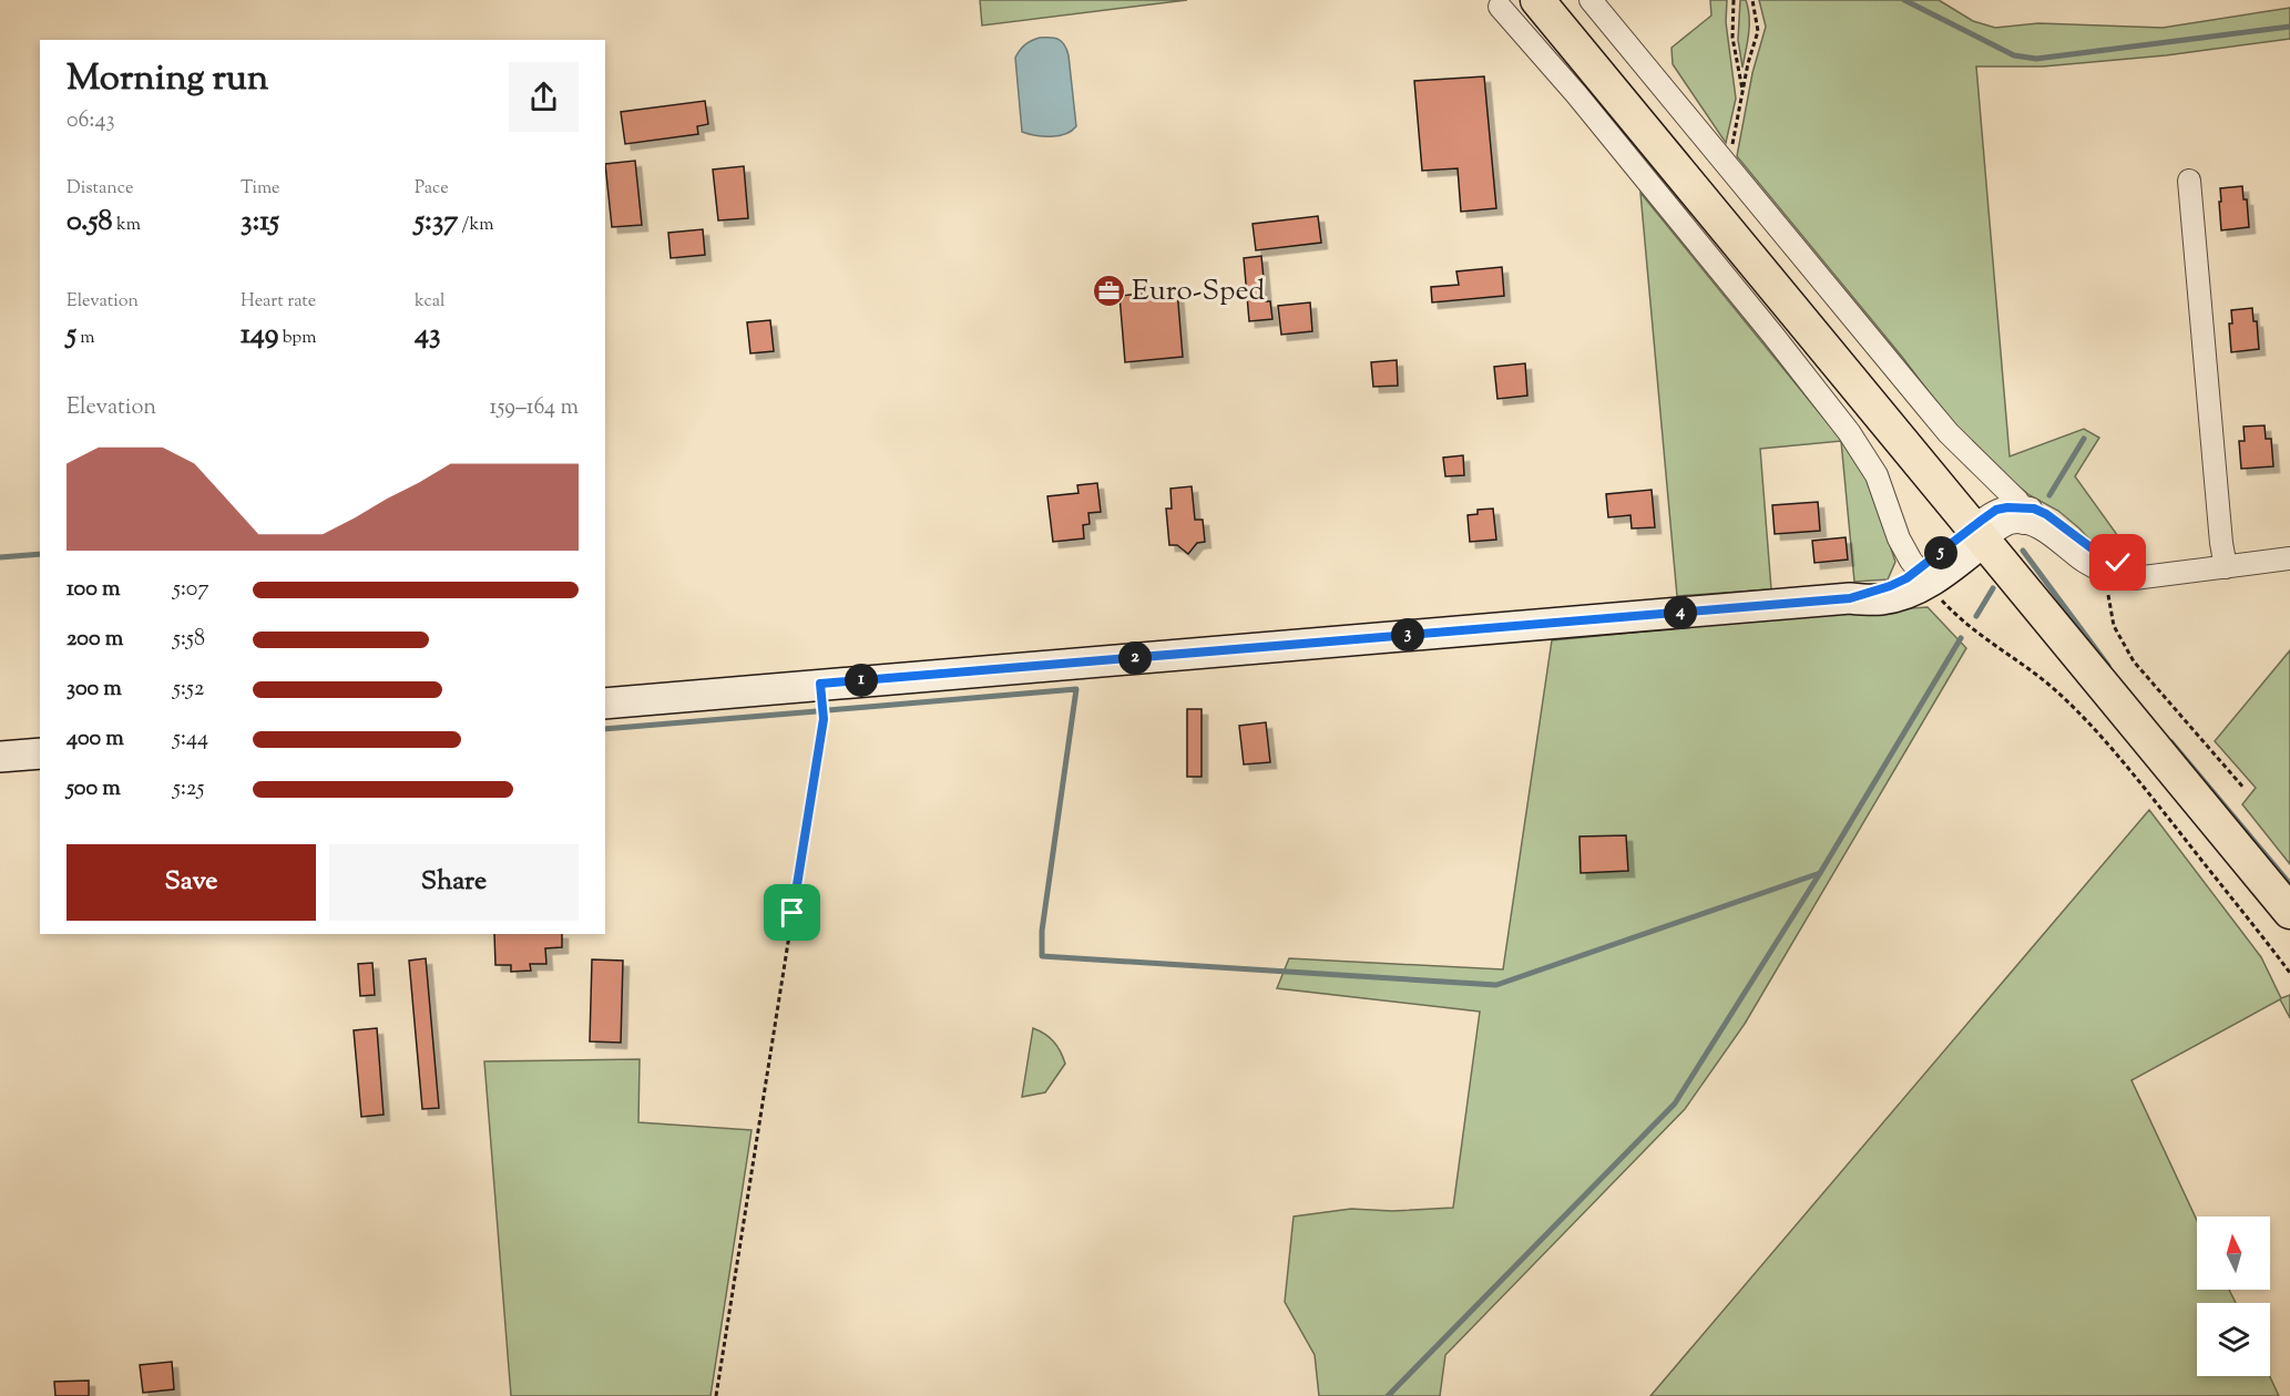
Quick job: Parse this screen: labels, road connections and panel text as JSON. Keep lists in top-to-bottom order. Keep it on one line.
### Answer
{"places":{"office":["Euro-Sped"]},"north":"top","page":{"heading":["Morning run","06:43"],"stats":[["Distance","0.58 km"],["Time","3:15"],["Pace","5:37 /km"],["Elevation","5 m"],["Heart rate","149 bpm"],["kcal","43"]],"chart":["Elevation","159–164 m"],"pins":["5","4","3","2","1"],"list":[{"name":"100 m","note":"5:07"},{"name":"200 m","note":"5:58"},{"name":"300 m","note":"5:52"},{"name":"400 m","note":"5:44"},{"name":"500 m","note":"5:25"}],"buttons":["Save","Share"]}}
